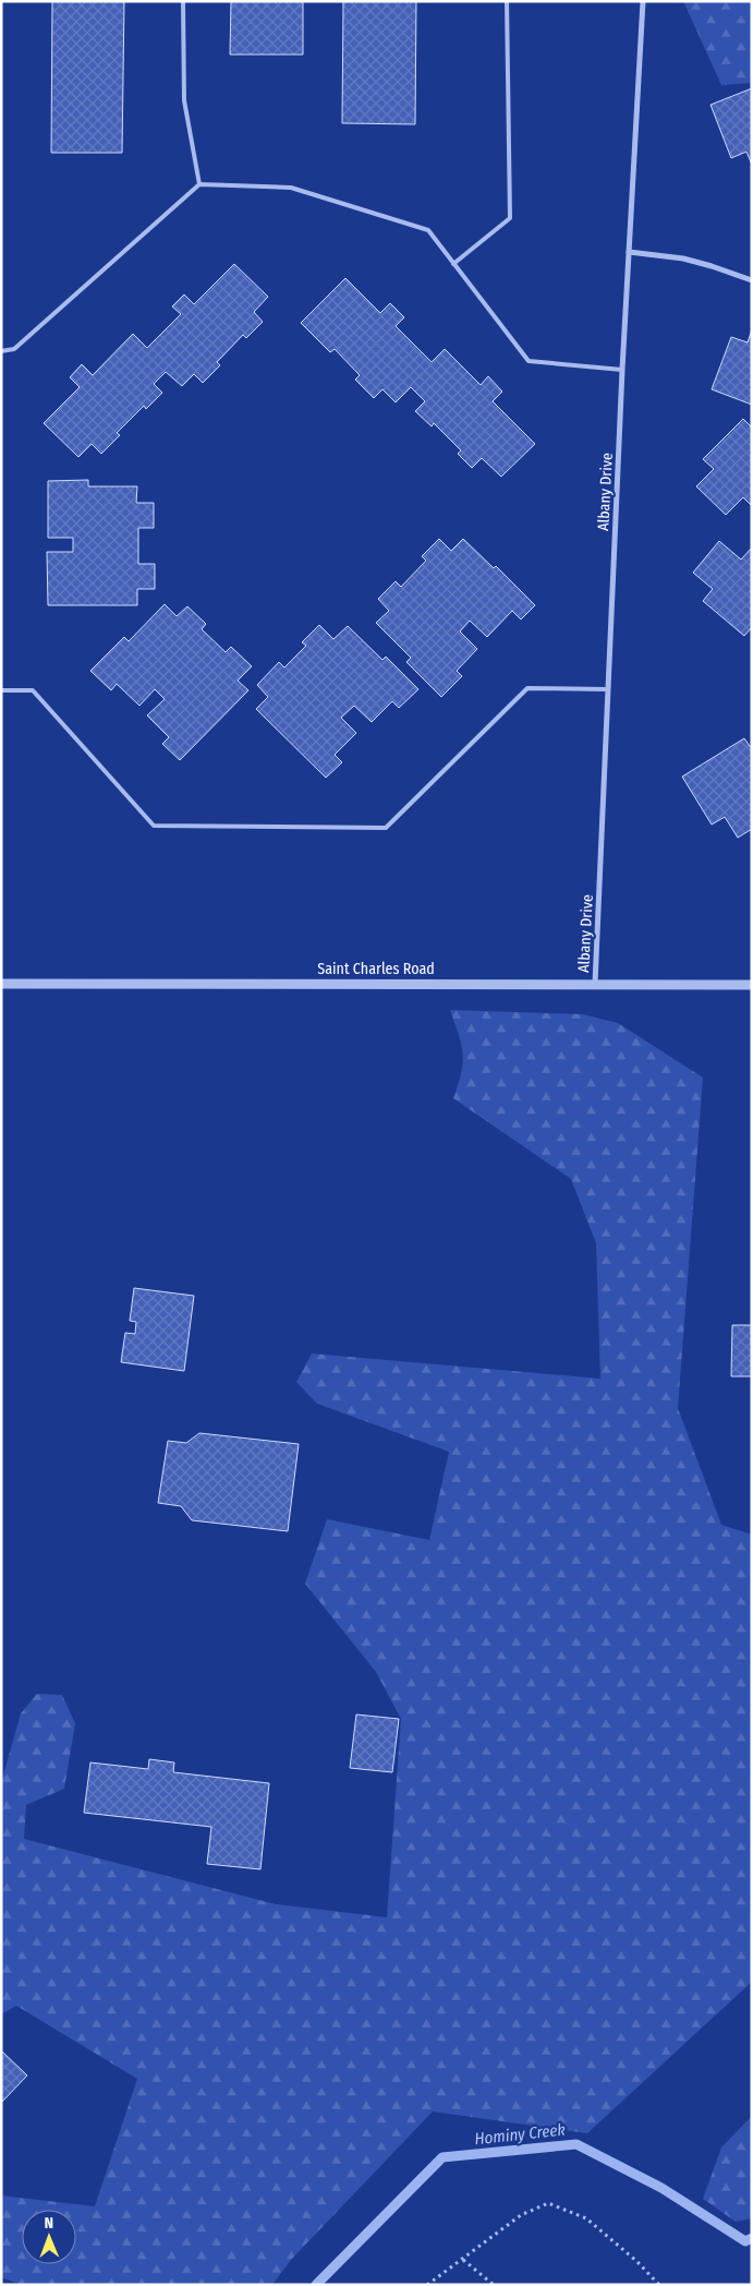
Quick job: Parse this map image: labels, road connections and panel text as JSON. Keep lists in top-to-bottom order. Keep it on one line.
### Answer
{"streets":{"street":["Albany Drive","Saint Charles Road"]},"crossings":[["Albany Drive","Saint Charles Road"]],"water":["Hominy Creek"],"north":"top"}
